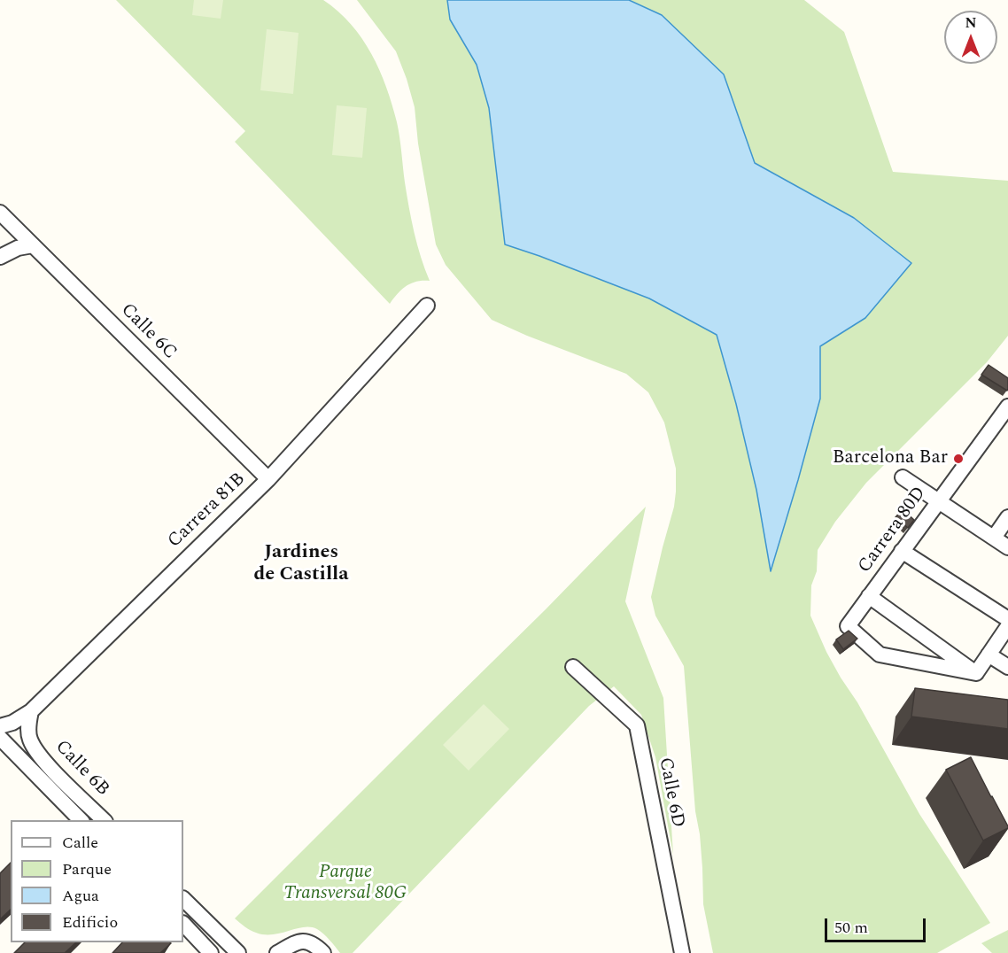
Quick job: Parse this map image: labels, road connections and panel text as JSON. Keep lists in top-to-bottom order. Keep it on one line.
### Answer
{"streets":{"street":["Calle 6C","Carrera 81B","Carrera 80D","Calle 6B","Calle 6D"]},"crossings":[["Calle 6C","Carrera 81B"],["Carrera 81B","Calle 6B"]],"districts":["Jardines de Castilla"],"parks":["Parque Transversal 80G"],"places":["Barcelona Bar"],"legend":["Calle","Parque","Agua","Edificio"],"scale_bar":"50 m","north":"top"}
